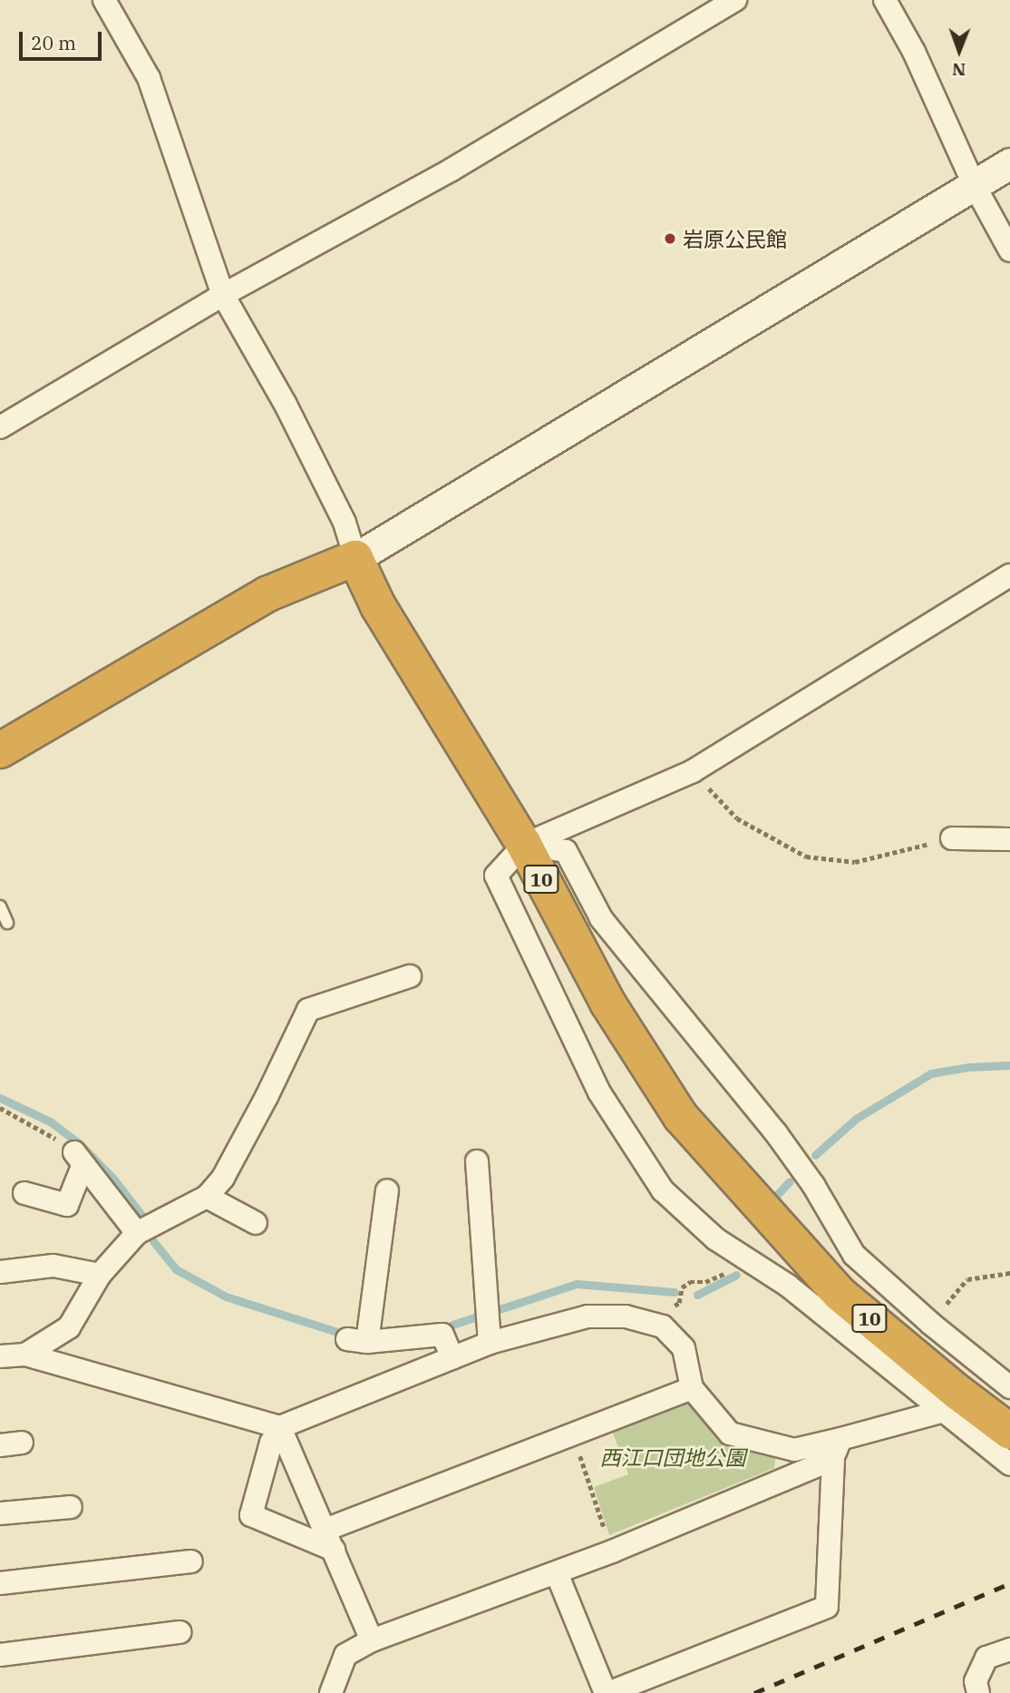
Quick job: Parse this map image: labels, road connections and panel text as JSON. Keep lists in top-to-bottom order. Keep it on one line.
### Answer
{"streets":{"highway":["10"]},"parks":["西江口団地公園"],"places":["岩原公民館"],"scale_bar":"20 m","north":"bottom"}
